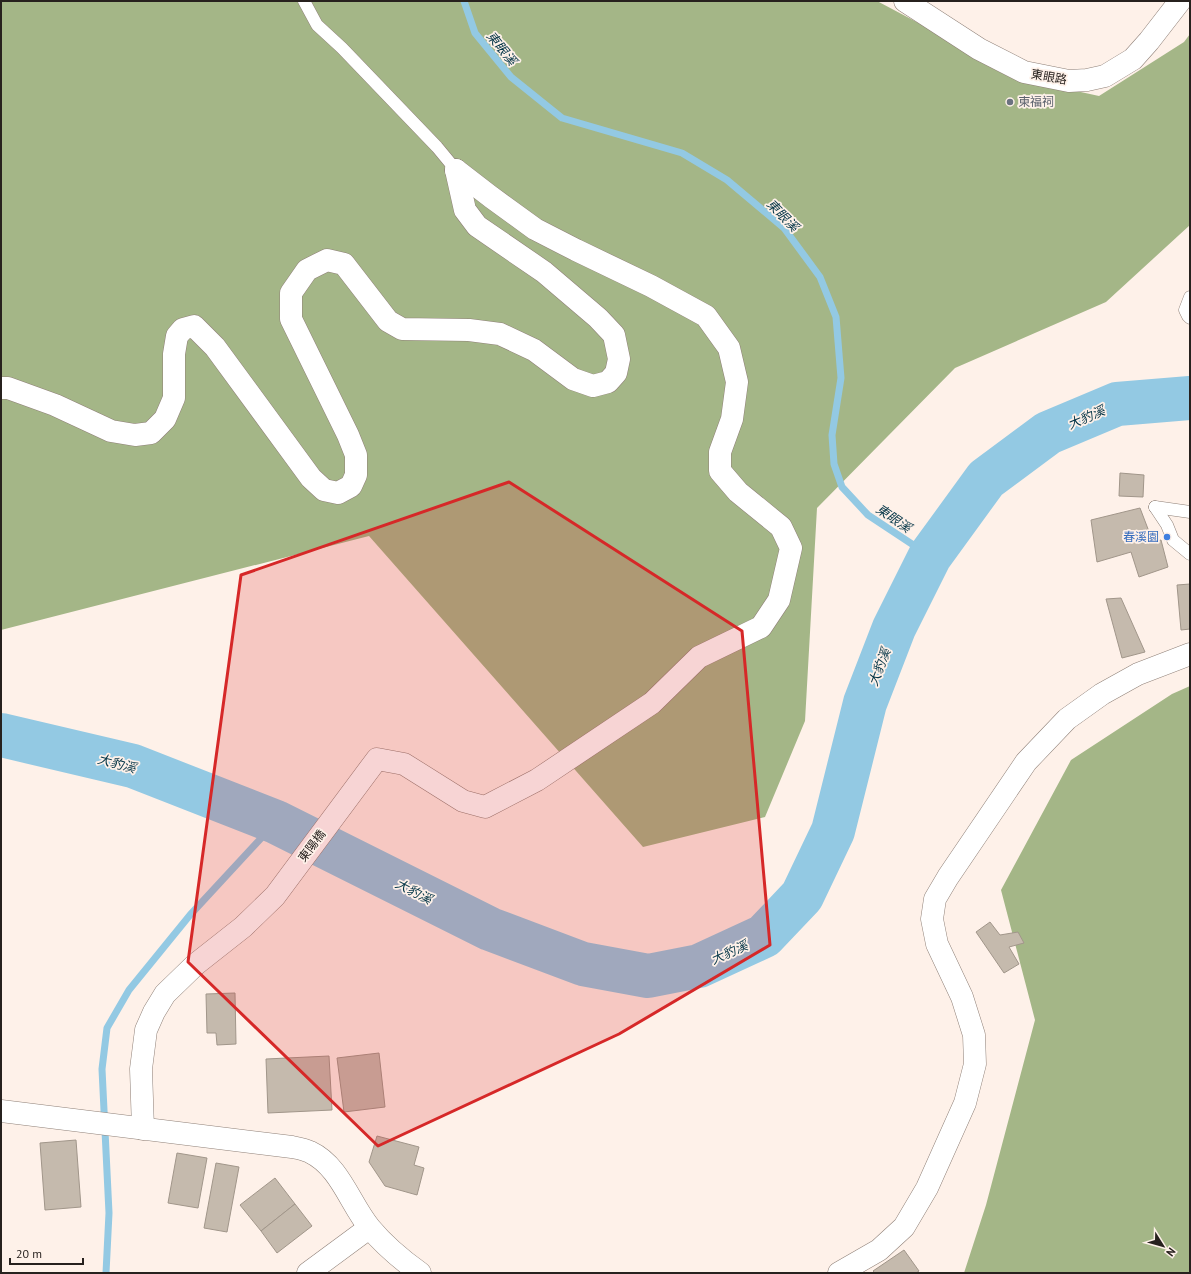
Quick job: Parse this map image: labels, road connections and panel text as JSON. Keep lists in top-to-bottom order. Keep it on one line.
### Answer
{"streets":{"street":["東眼路","東陽橋"]},"water":["東眼溪","大豹溪"],"places":["東福祠","春溪園"],"scale_bar":"20 m","north":"bottom right"}
